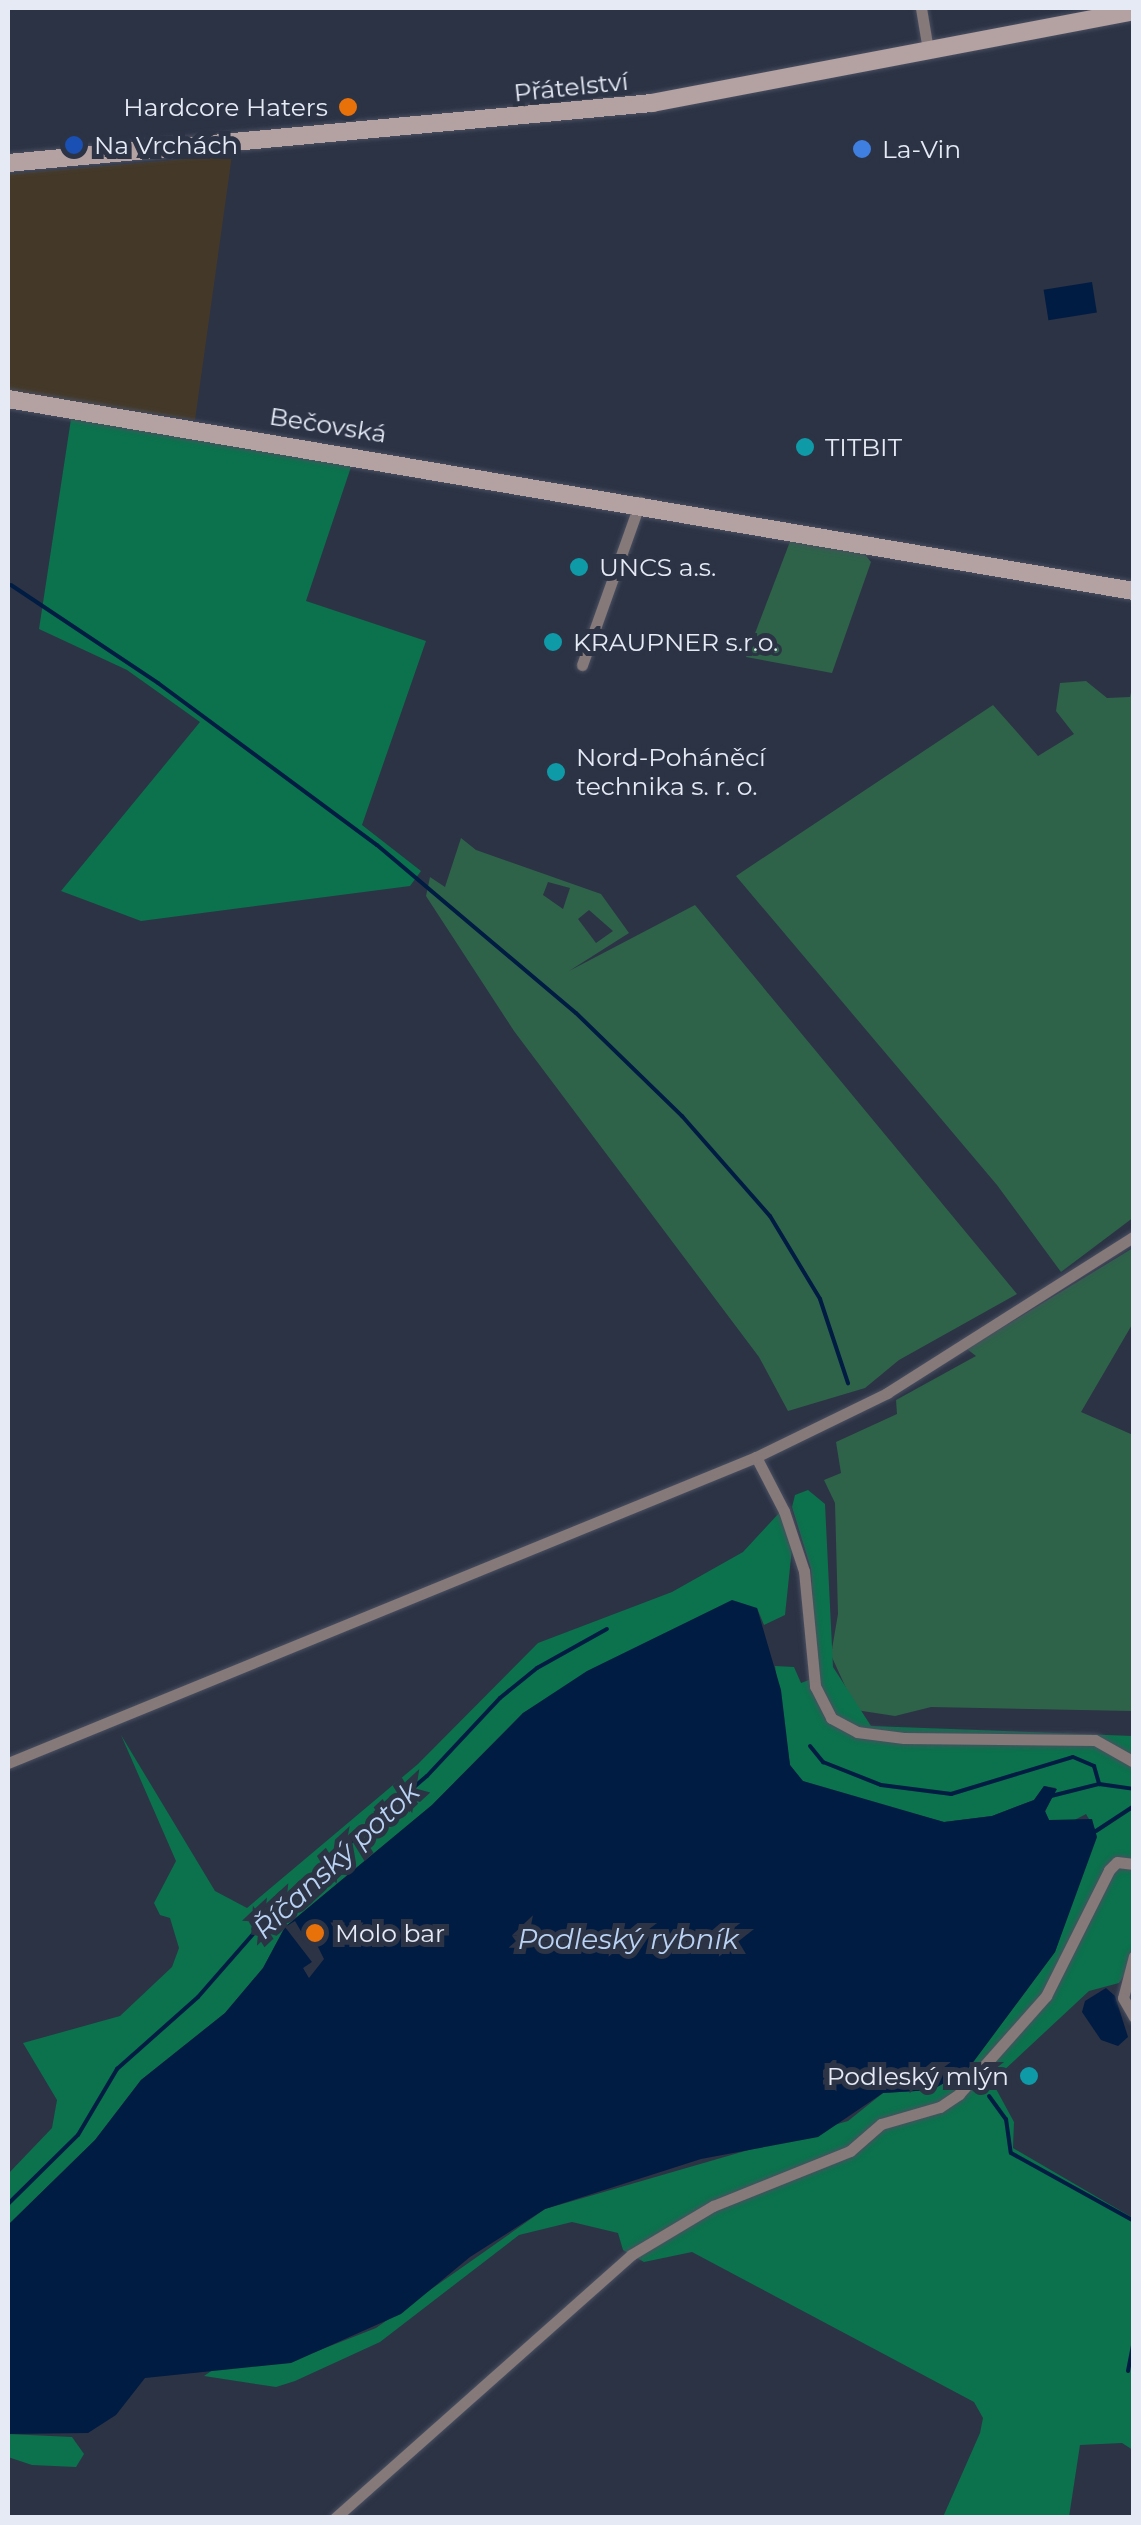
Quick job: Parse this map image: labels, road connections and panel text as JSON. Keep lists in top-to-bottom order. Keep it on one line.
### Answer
{"streets":{"street":["Přátelství","Bečovská"]},"water":["Říčanský potok","Podleský rybník"],"places":["Hardcore Haters","Na Vrchách","La-Vin","TITBIT","UNCS a.s.","KRAUPNER s.r.o.","Nord-Poháněcí technika s. r. o.","Molo bar","Podleský mlýn"]}
